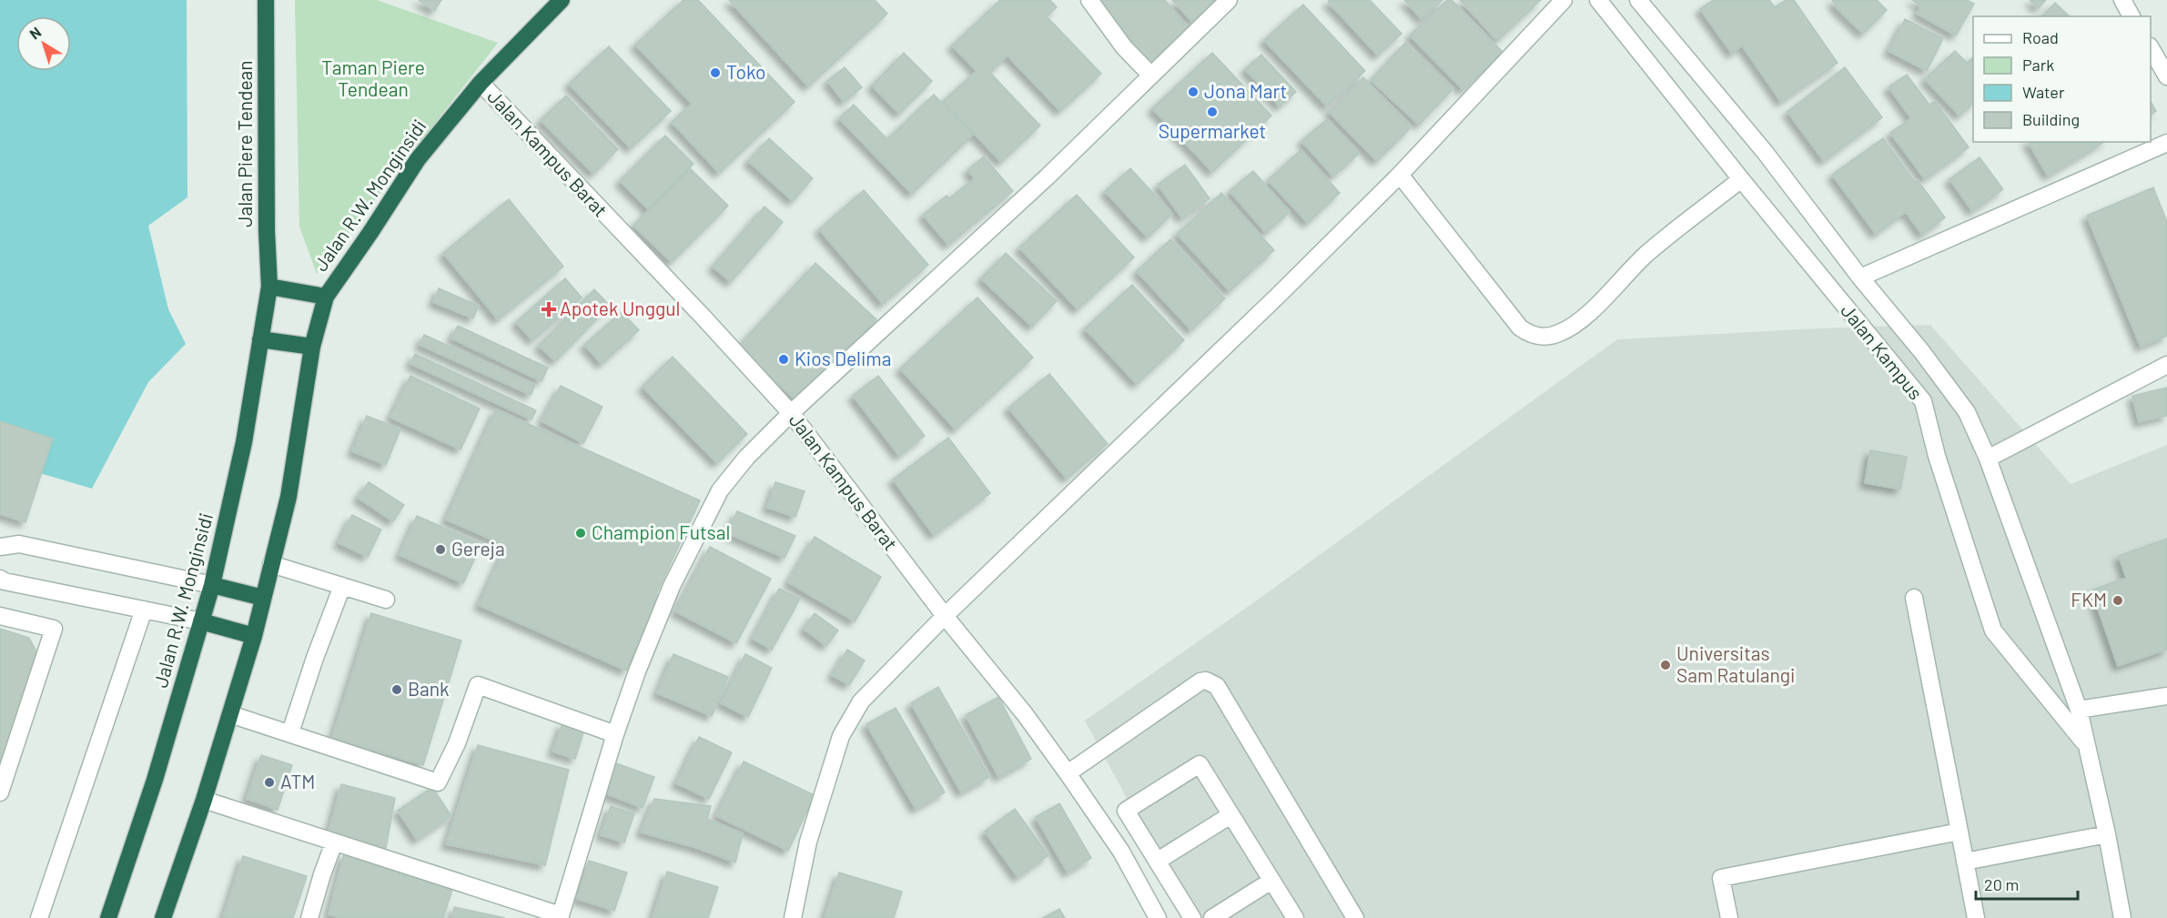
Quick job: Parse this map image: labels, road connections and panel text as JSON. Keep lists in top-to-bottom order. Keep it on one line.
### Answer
{"streets":{"highway":["Jalan Piere Tendean","Jalan R.W. Monginsidi"],"street":["Jalan Kampus Barat","Jalan Kampus"]},"crossings":[["Jalan Piere Tendean","Jalan R.W. Monginsidi"],["Jalan Kampus Barat","Jalan R.W. Monginsidi"]],"parks":["Taman Piere Tendean"],"places":{"other":["Toko","Jona Mart","Supermarket","Kios Delima","Champion Futsal","Gereja","FKM","Universitas Sam Ratulangi","Bank","ATM"],"health":["Apotek Unggul"]},"legend":["Road","Park","Water","Building"],"scale_bar":"20 m","north":"top left"}
